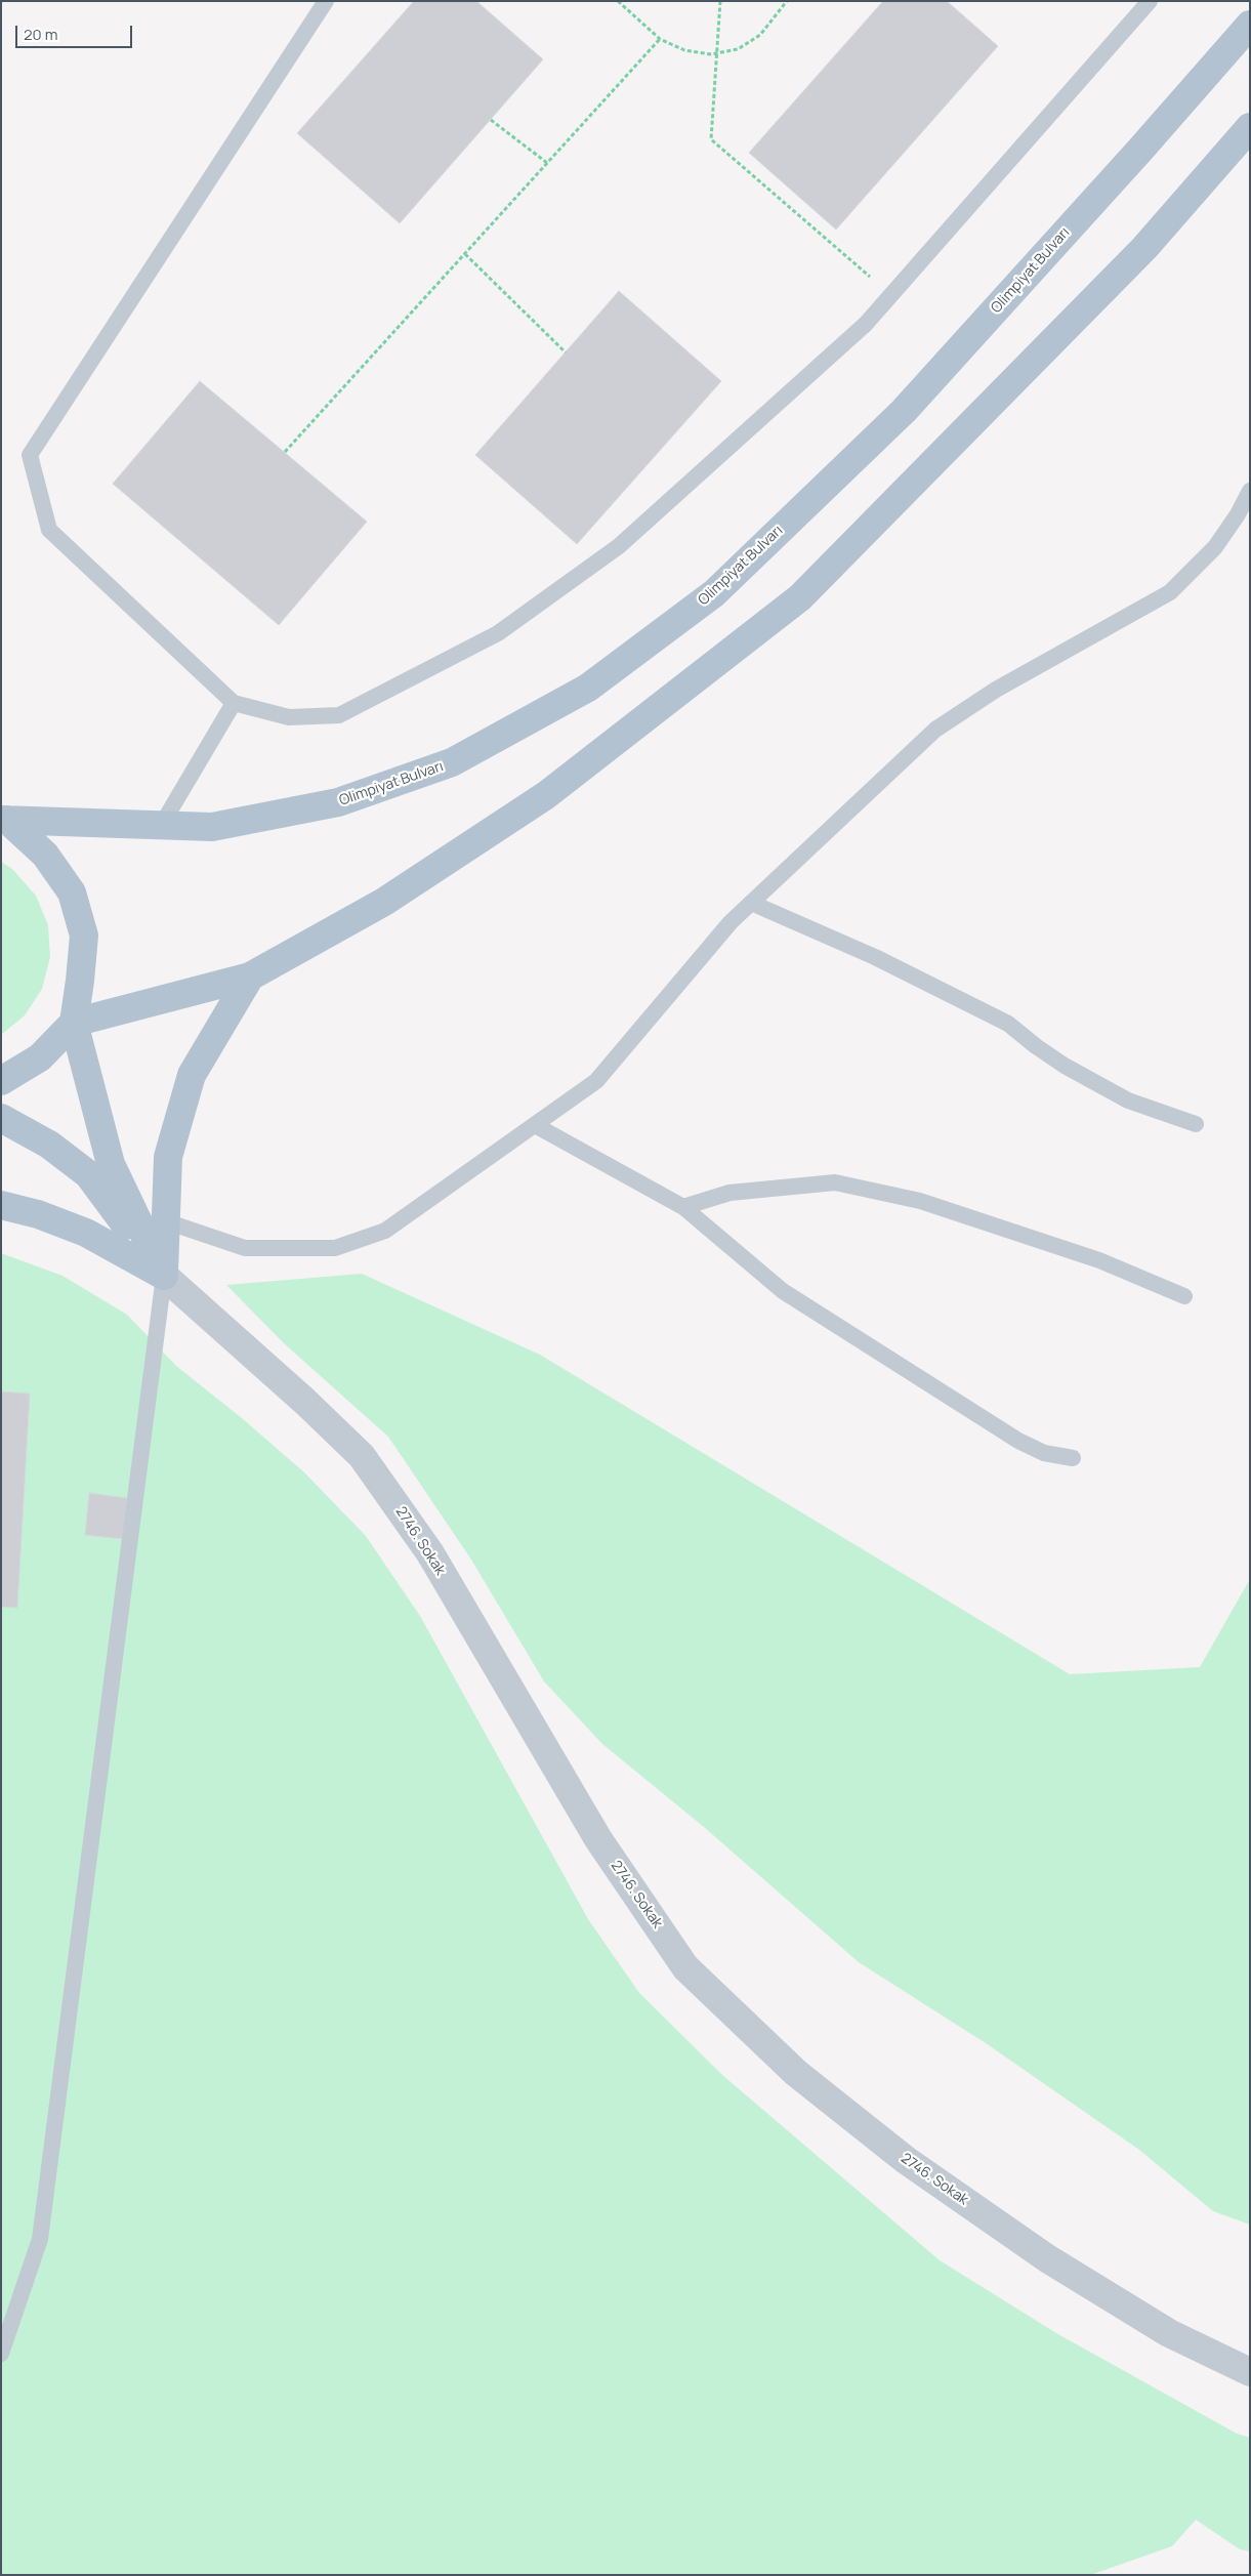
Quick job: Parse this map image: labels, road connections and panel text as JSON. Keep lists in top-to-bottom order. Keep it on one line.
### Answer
{"streets":{"main road":["Olimpiyat Bulvarı"],"street":["2746. Sokak"]},"scale_bar":"20 m"}
